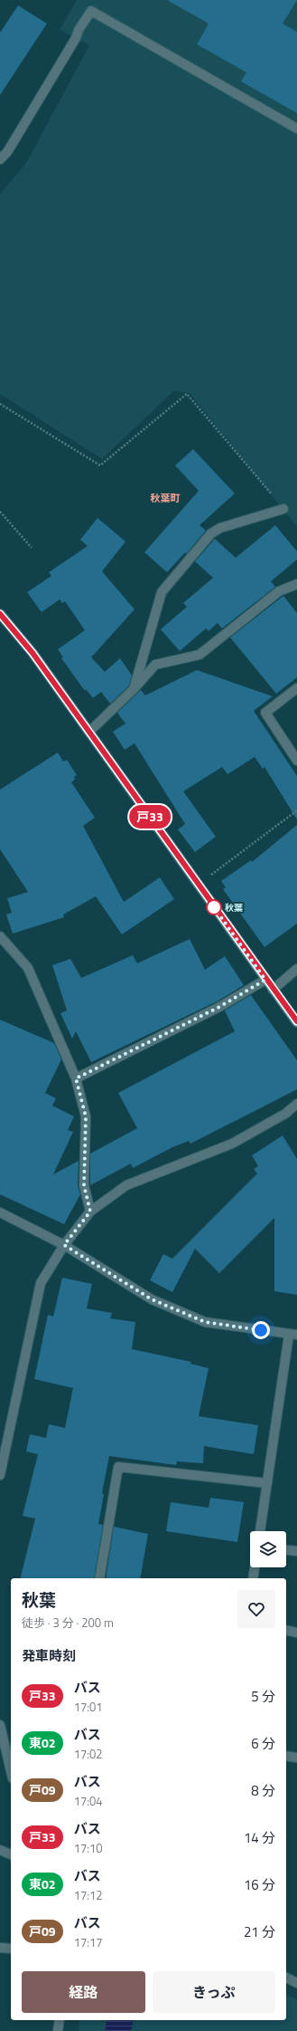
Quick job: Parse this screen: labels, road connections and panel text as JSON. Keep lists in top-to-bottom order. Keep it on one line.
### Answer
{"districts":["秋葉町"],"places":["秋葉"],"lines":["bus line 戸33"],"page":{"on_map":"戸33","heading":[["秋葉","徒歩 · 3 分 · 200 m"],"発車時刻"],"list":[{"mark":"戸33","name":"バス","note":"17:01","value":"5 分"},{"mark":"東02","name":"バス","note":"17:02","value":"6 分"},{"mark":"戸09","name":"バス","note":"17:04","value":"8 分"},{"mark":"戸33","name":"バス","note":"17:10","value":"14 分"},{"mark":"東02","name":"バス","note":"17:12","value":"16 分"},{"mark":"戸09","name":"バス","note":"17:17","value":"21 分"}],"buttons":["経路","きっぷ"]}}
